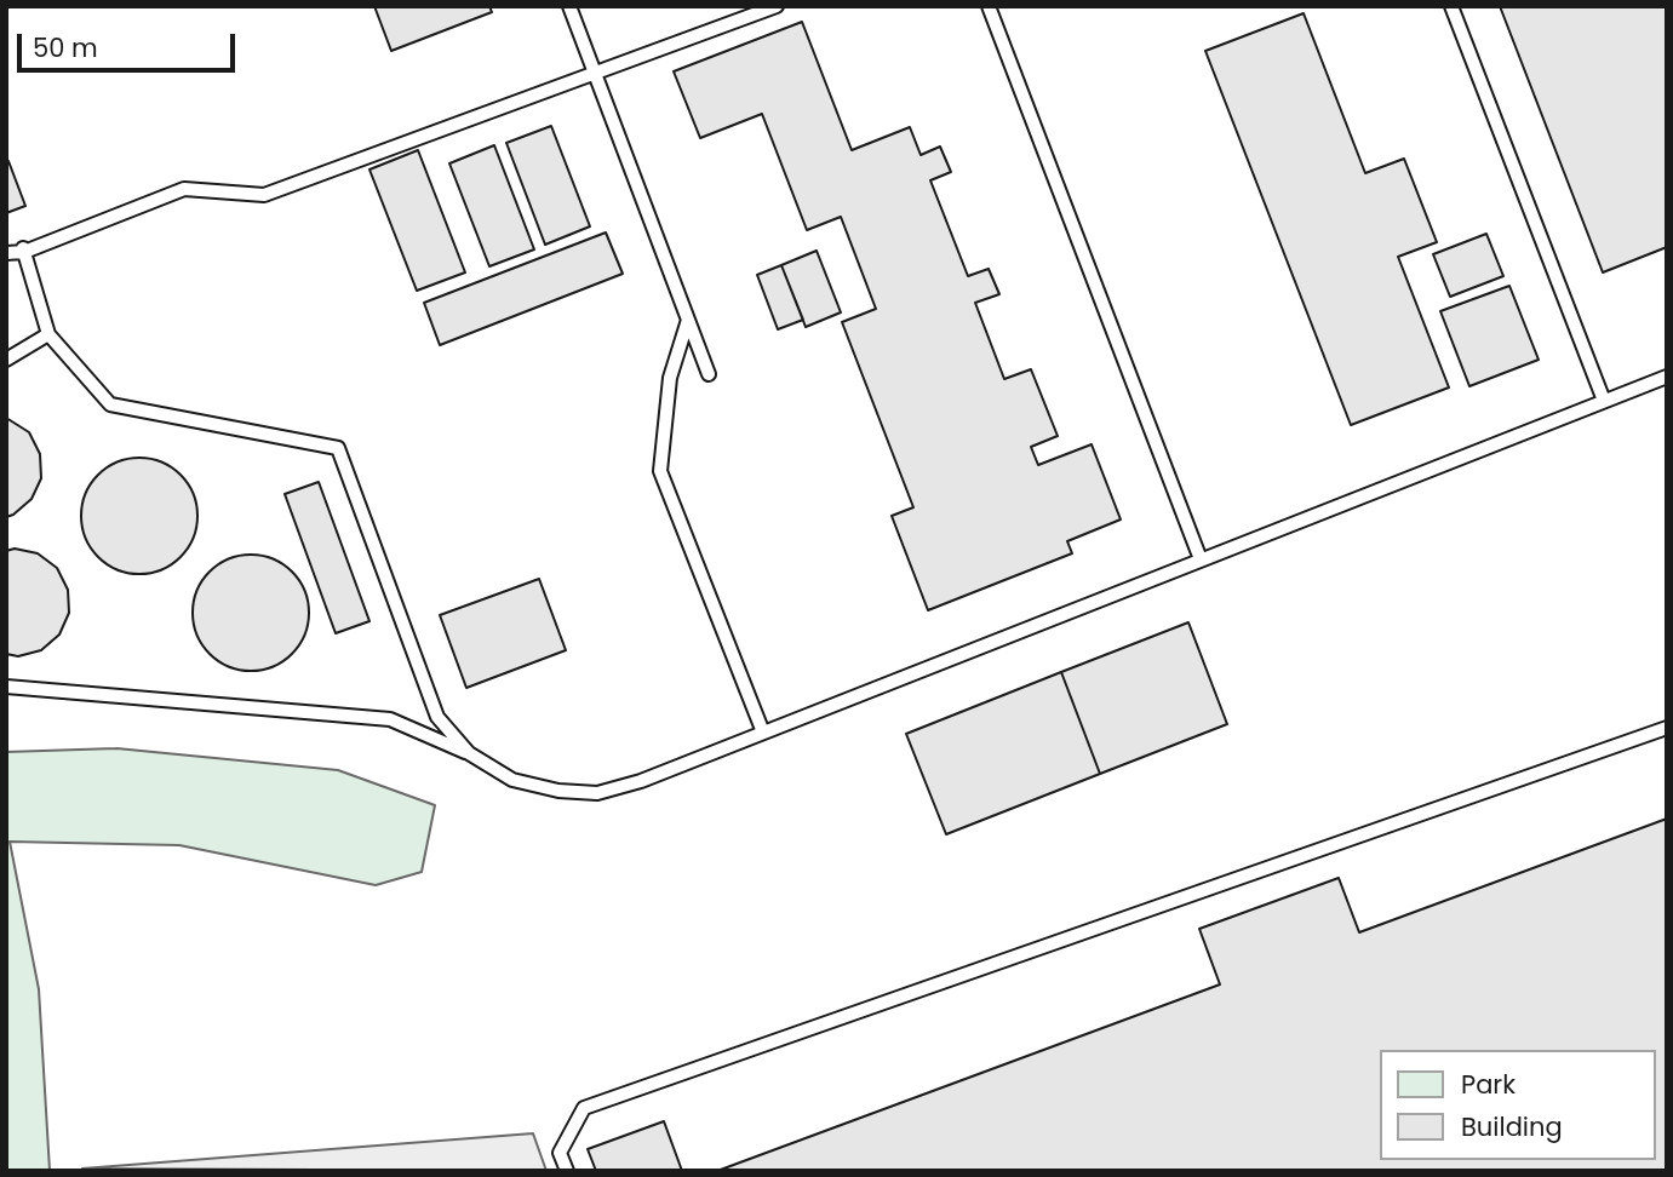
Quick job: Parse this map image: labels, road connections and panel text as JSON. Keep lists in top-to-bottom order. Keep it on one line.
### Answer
{"legend":["Park","Building"],"scale_bar":"50 m"}
